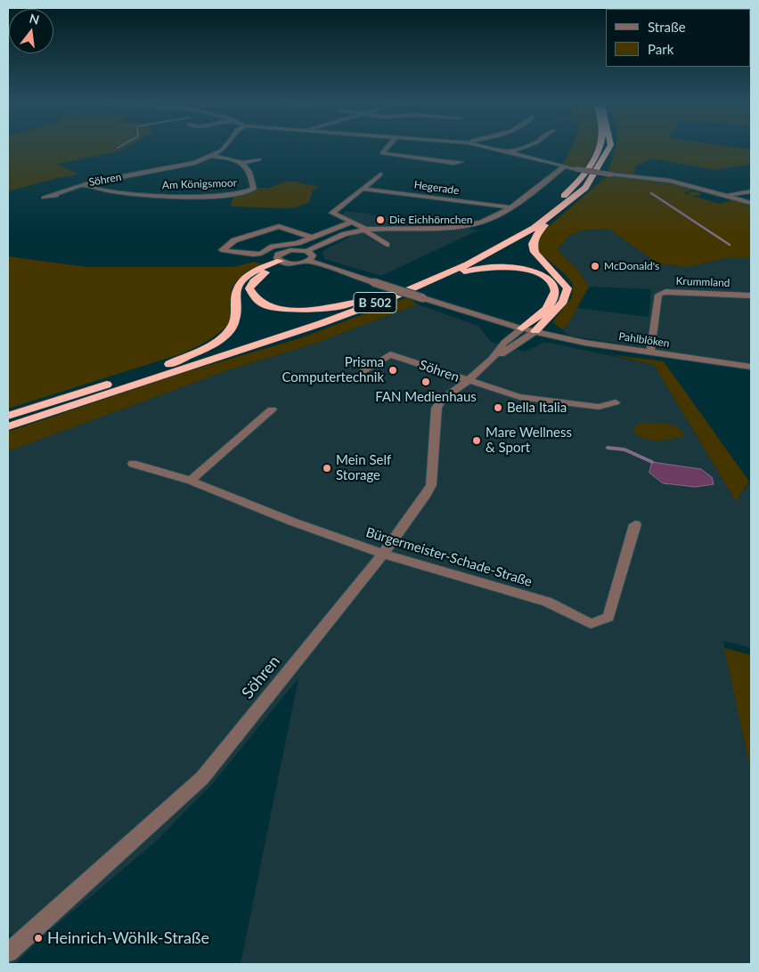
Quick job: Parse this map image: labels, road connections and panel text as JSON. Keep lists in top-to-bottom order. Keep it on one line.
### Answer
{"streets":{"highway":["B 502"],"street":["Söhren","Am Königsmoor","Hegerade","Krummland","Pahlblöken","Bürgermeister-Schade-Straße"]},"crossings":[["Söhren","Am Königsmoor"],["Söhren","Pahlblöken"],["Söhren","Bürgermeister-Schade-Straße"],["Krummland","Pahlblöken"]],"places":["Die Eichhörnchen","McDonald's","Prisma Computertechnik","FAN Medienhaus","Bella Italia","Mare Wellness & Sport","Mein Self Storage","Heinrich-Wöhlk-Straße"],"legend":["Straße","Park"],"north":"top"}
